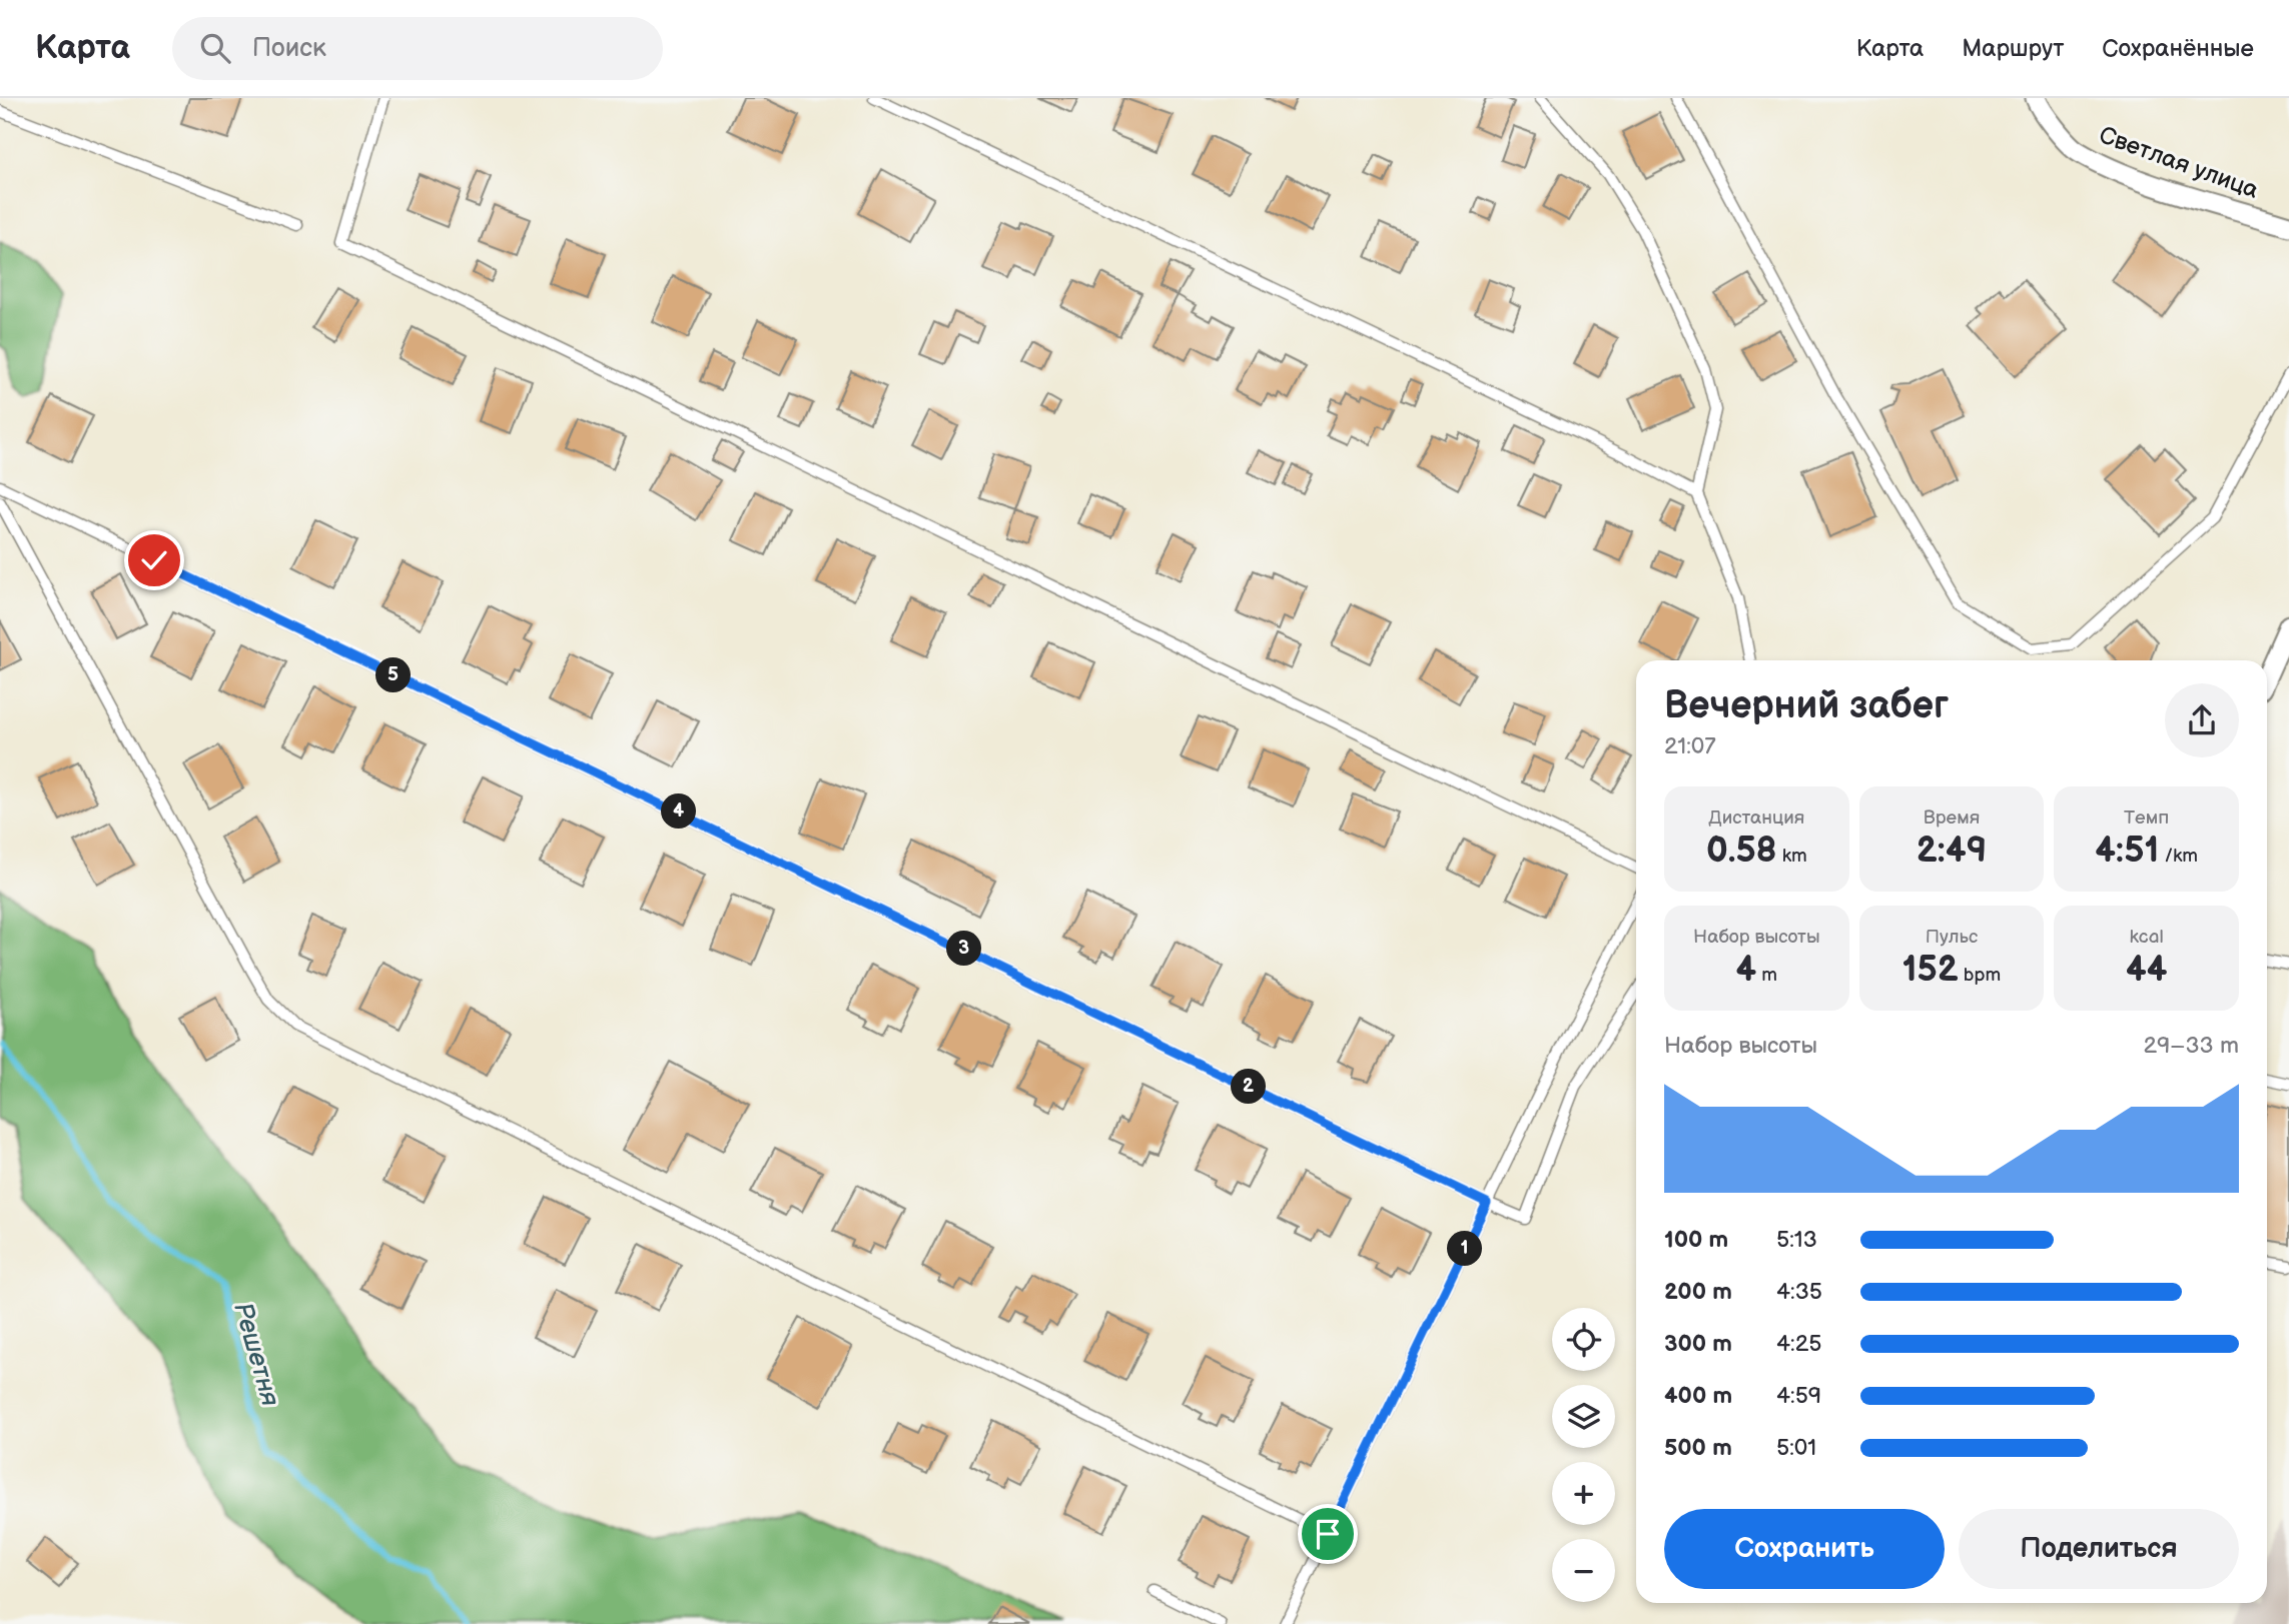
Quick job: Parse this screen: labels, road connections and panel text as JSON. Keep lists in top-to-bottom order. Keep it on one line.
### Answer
{"streets":{"street":["Светлая улица"]},"water":["Решетня"],"page":{"header":"Карта","search":"Поиск","nav":["Карта","Маршрут","Сохранённые"],"pins":["5","4","3","2","1"],"heading":["Вечерний забег","21:07"],"stats":[["Дистанция","0.58 km"],["Время","2:49"],["Темп","4:51 /km"],["Набор высоты","4 m"],["Пульс","152 bpm"],["kcal","44"]],"chart":["Набор высоты","29–33 m"],"list":[{"name":"100 m","note":"5:13"},{"name":"200 m","note":"4:35"},{"name":"300 m","note":"4:25"},{"name":"400 m","note":"4:59"},{"name":"500 m","note":"5:01"}],"map_buttons":["+","−"],"buttons":["Сохранить","Поделиться"]}}
